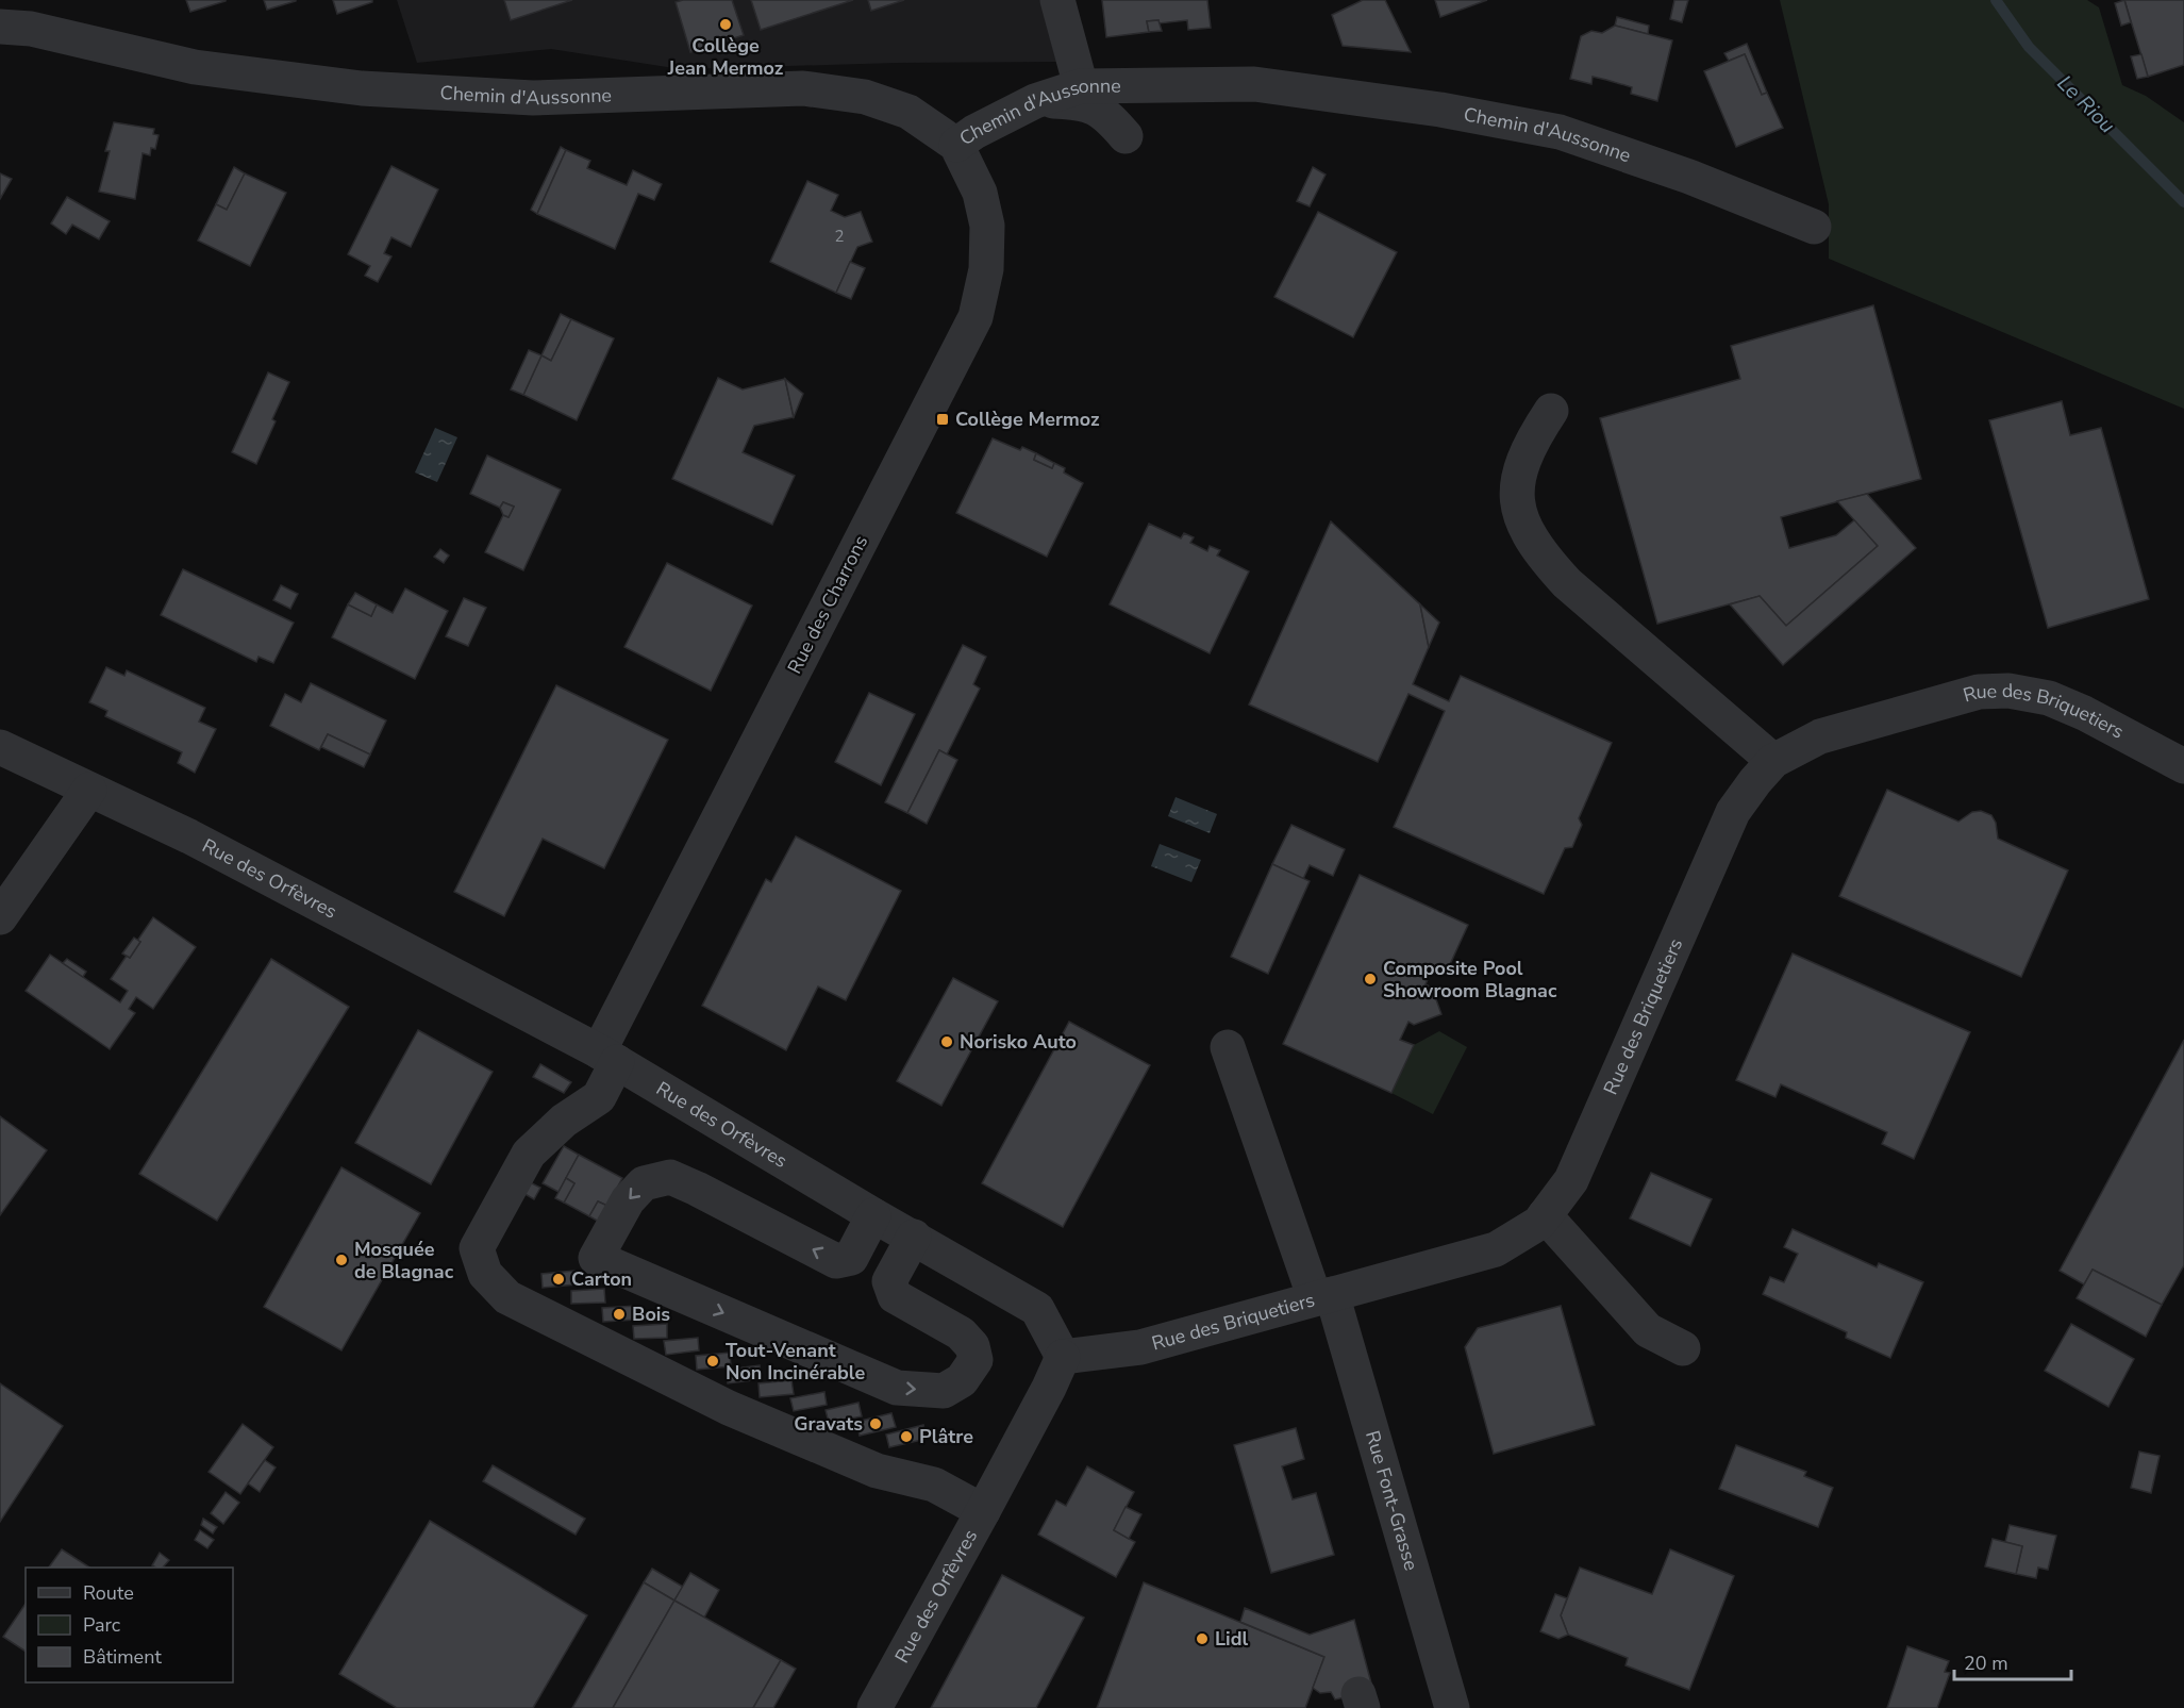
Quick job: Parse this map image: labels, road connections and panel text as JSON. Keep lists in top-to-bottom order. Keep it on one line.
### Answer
{"streets":{"street":["Chemin d'Aussonne","Rue des Charrons","Rue des Briquetiers","Rue des Orfèvres","Rue Font-Grasse"]},"crossings":[["Chemin d'Aussonne","Rue des Charrons"],["Rue des Charrons","Rue des Orfèvres"],["Rue des Briquetiers","Rue des Orfèvres"],["Rue des Briquetiers","Rue Font-Grasse"]],"water":["Le Riou"],"places":{"other":["Collège Jean Mermoz","Composite Pool Showroom Blagnac","Norisko Auto","Mosquée de Blagnac","Carton","Bois","Tout-Venant Non Incinérable","Gravats","Plâtre","Lidl"],"transit":["Collège Mermoz"]},"house_numbers":["2"],"legend":["Route","Parc","Bâtiment"],"scale_bar":"20 m"}
